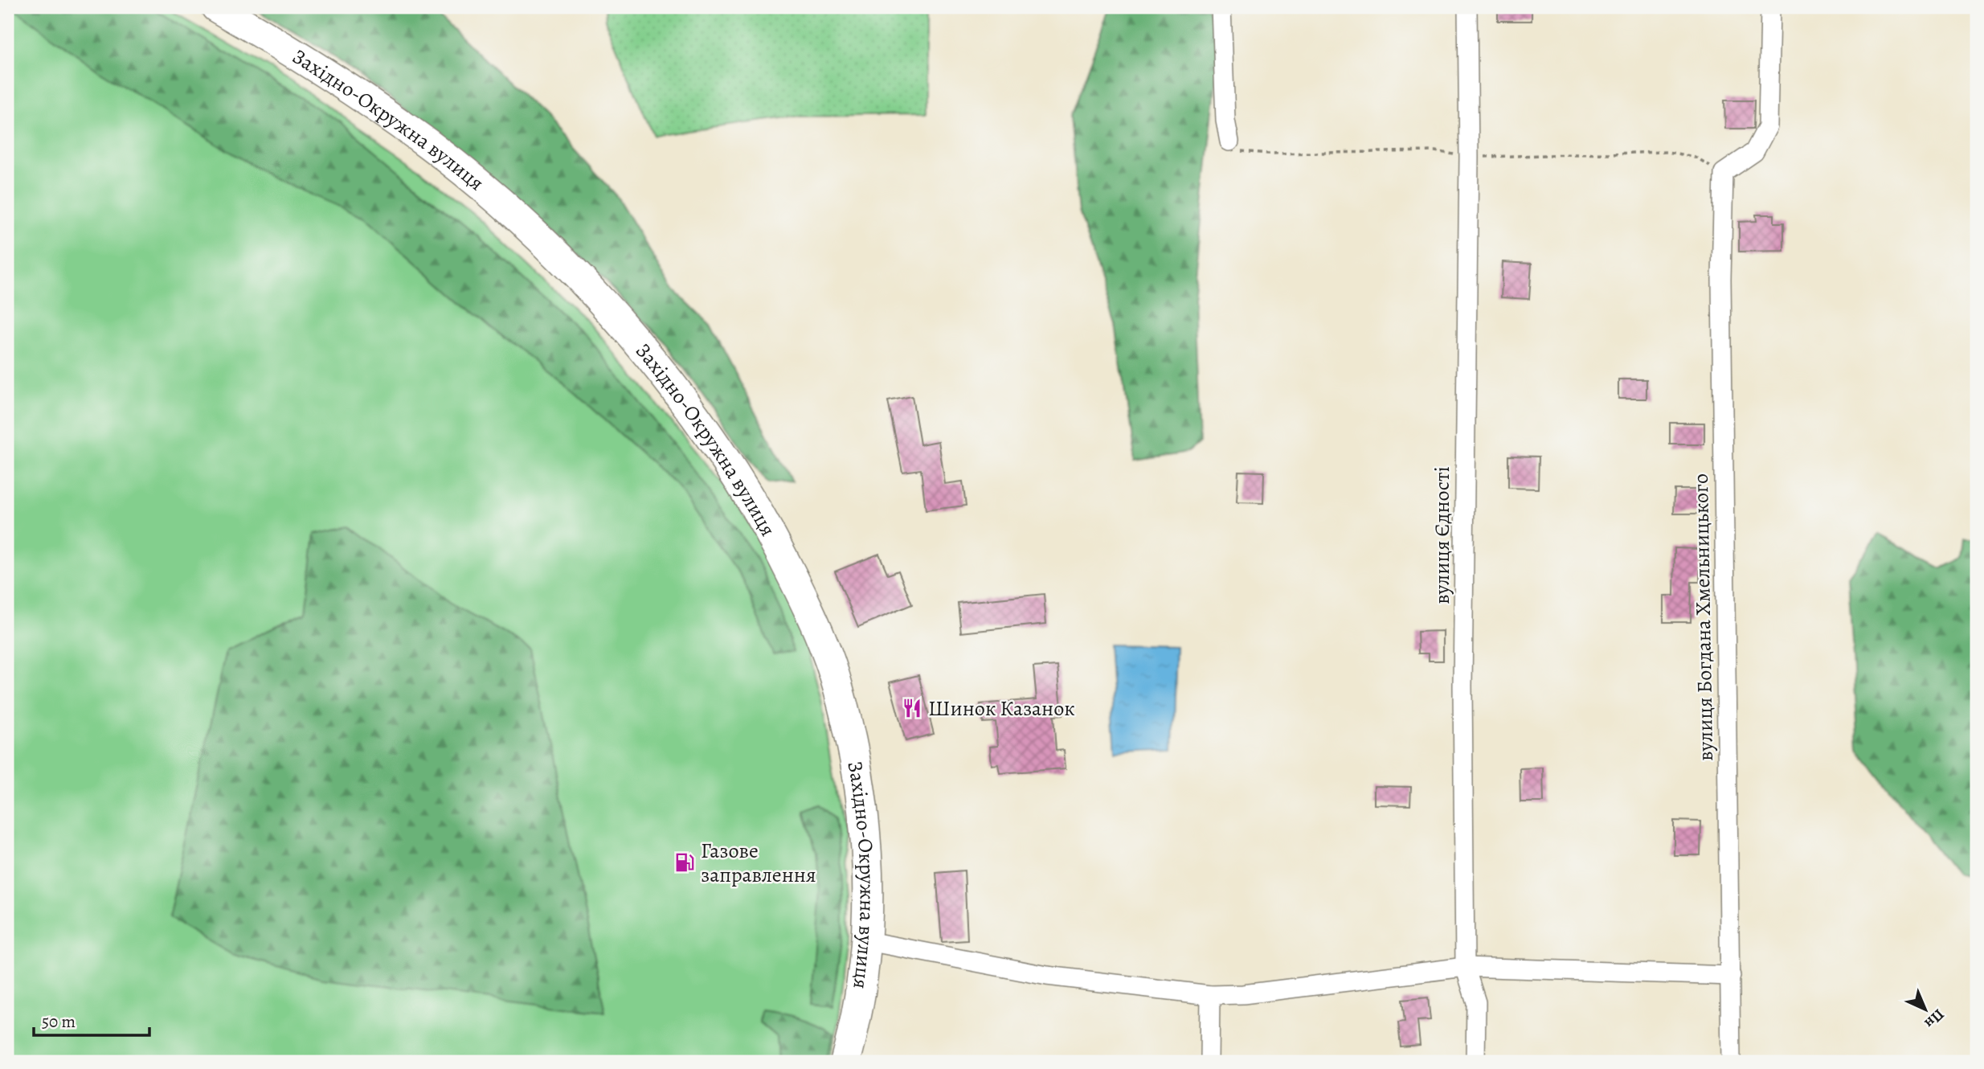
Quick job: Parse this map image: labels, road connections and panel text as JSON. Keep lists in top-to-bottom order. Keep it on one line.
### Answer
{"streets":{"main road":["Західно-Окружна вулиця"],"street":["вулиця Єдності","вулиця Богдана Хмельницького"]},"places":{"restaurant":["Шинок Казанок"],"fuel station":["Газове заправлення"]},"scale_bar":"50 m","north":"bottom right"}
